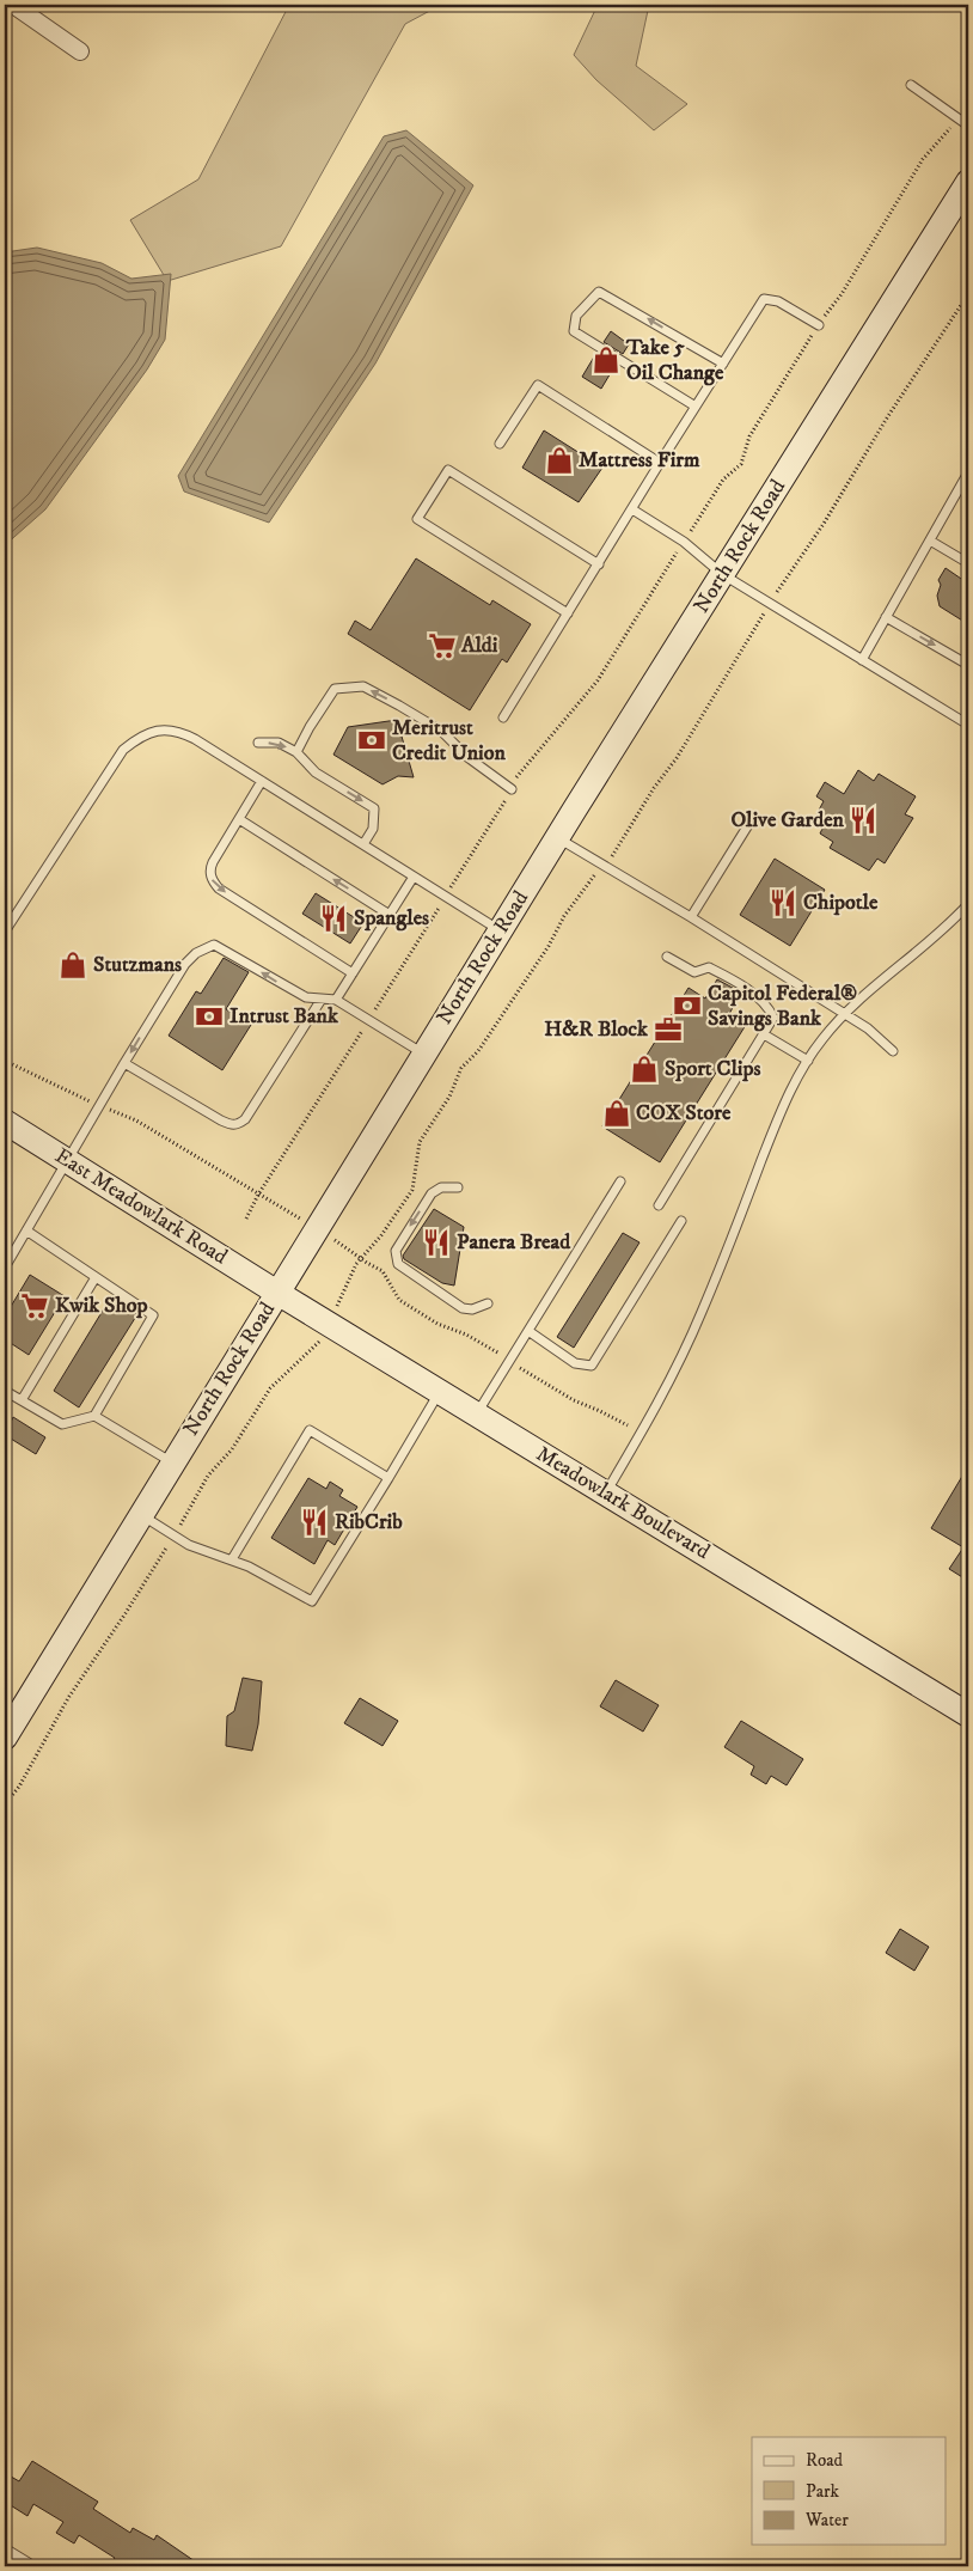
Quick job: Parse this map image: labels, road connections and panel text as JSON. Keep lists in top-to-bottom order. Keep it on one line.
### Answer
{"streets":{"main road":["North Rock Road","East Meadowlark Road","Meadowlark Boulevard"]},"crossings":[["North Rock Road","East Meadowlark Road"],["North Rock Road","Meadowlark Boulevard"],["East Meadowlark Road","Meadowlark Boulevard"]],"places":{"shop":["Take 5 Oil Change","Mattress Firm","Stutzmans","Sport Clips","COX Store"],"supermarket":["Aldi","Kwik Shop"],"bank":["Meritrust Credit Union","Capitol Federal® Savings Bank","Intrust Bank"],"restaurant":["Olive Garden","Chipotle","Spangles","Panera Bread","RibCrib"],"office":["H&R Block"]},"legend":["Road","Park","Water"]}
